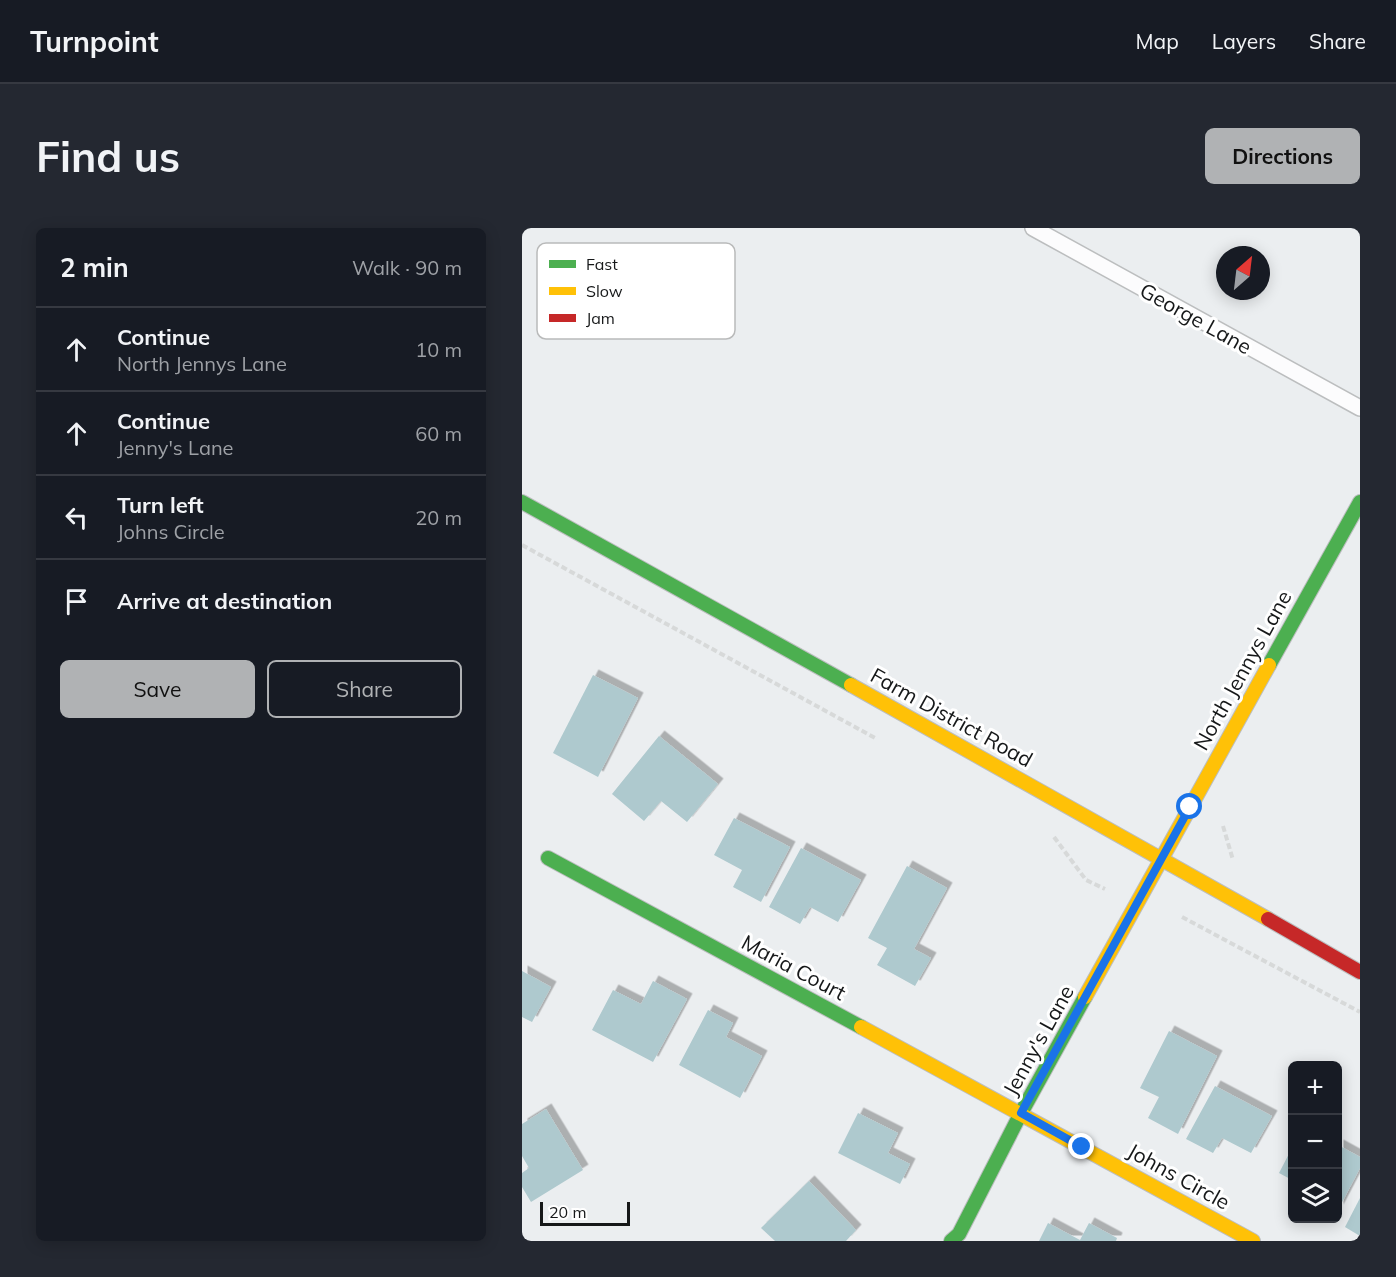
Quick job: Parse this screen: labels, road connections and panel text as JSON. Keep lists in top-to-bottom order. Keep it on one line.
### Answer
{"streets":{"street":["North Jennys Lane","Farm District Road","Maria Court","Jenny's Lane","Johns Circle"],"lane":["George Lane"]},"crossings":[["North Jennys Lane","Farm District Road"],["North Jennys Lane","Jenny's Lane"],["Farm District Road","Jenny's Lane"],["Maria Court","Jenny's Lane"],["Maria Court","Johns Circle"],["Jenny's Lane","Johns Circle"]],"legend":["Fast","Slow","Jam"],"scale_bar":"20 m","north":"top right","page":{"header":"Turnpoint","nav":["Map","Layers","Share"],"buttons":["Directions",["Save","Share"]],"title":"Find us","heading":["2 min","Walk · 90 m"],"list":[["Continue","North Jennys Lane","10 m"],["Continue","Jenny's Lane","60 m"],["Turn left","Johns Circle","20 m"],"Arrive at destination"],"map_buttons":["+","−"],"scale":"20 m"}}
